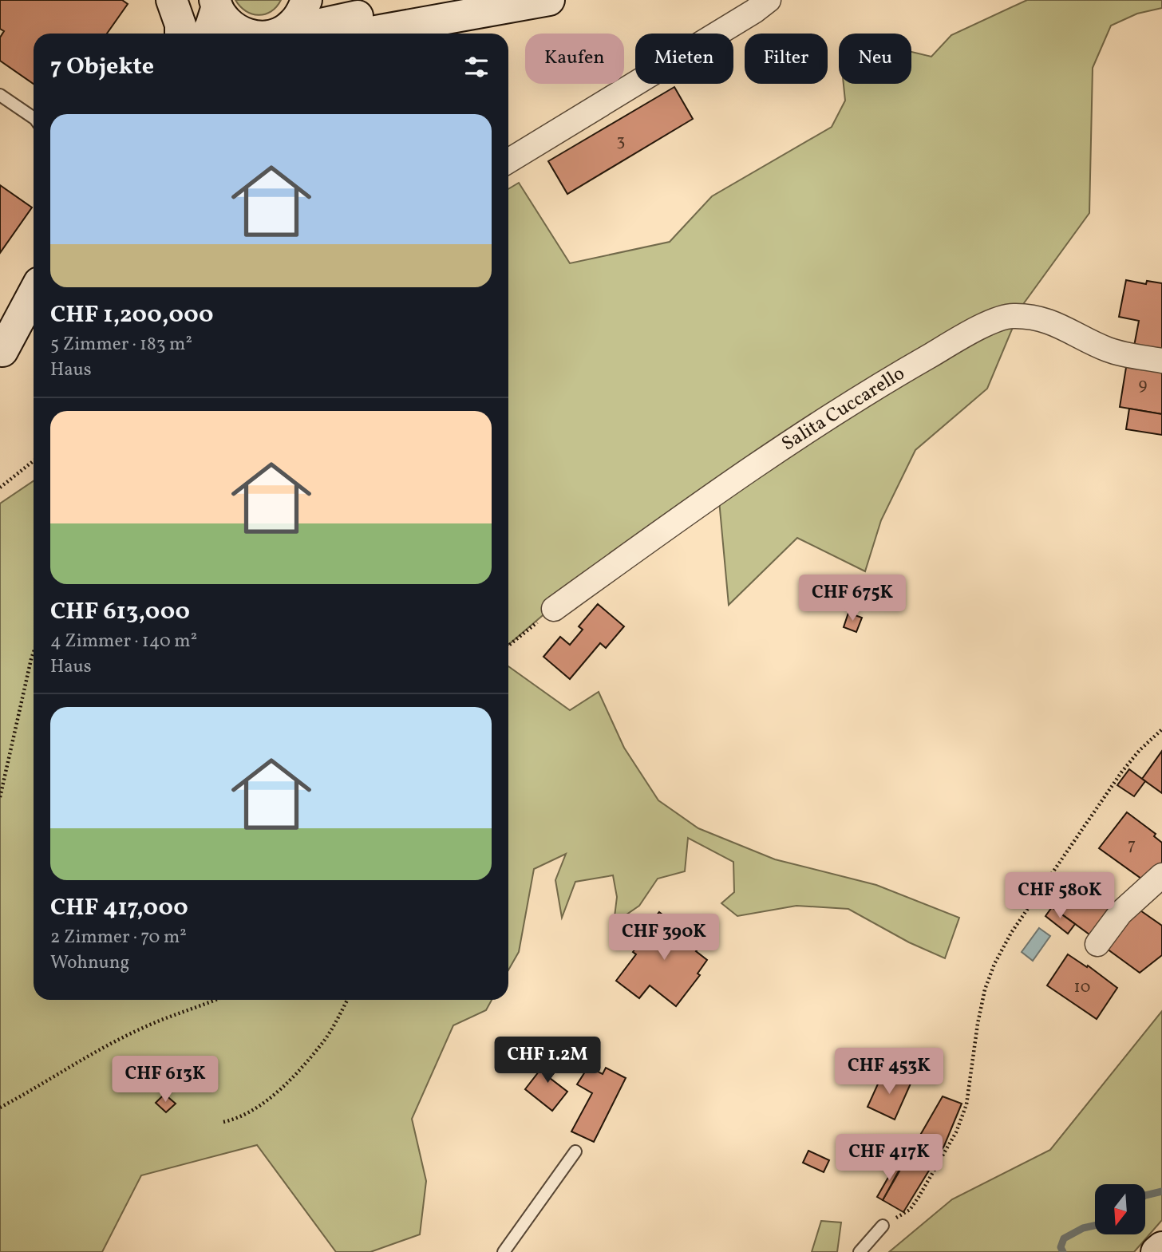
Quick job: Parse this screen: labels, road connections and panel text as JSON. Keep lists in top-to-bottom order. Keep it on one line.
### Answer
{"streets":{"street":["Salita Cuccarello"]},"house_numbers":["3","9","7","10"],"north":"bottom","page":{"chip":["Kaufen","Mieten","Filter","Neu"],"heading":"7 Objekte","list":[{"name":"CHF 1,200,000","note":"5 Zimmer · 183 m² · Haus"},{"name":"CHF 613,000","note":"4 Zimmer · 140 m² · Haus"},{"name":"CHF 417,000","note":"2 Zimmer · 70 m² · Wohnung"}],"price":["CHF 675K","CHF 580K","CHF 390K","CHF 1.2M","CHF 453K","CHF 613K","CHF 417K"]}}
